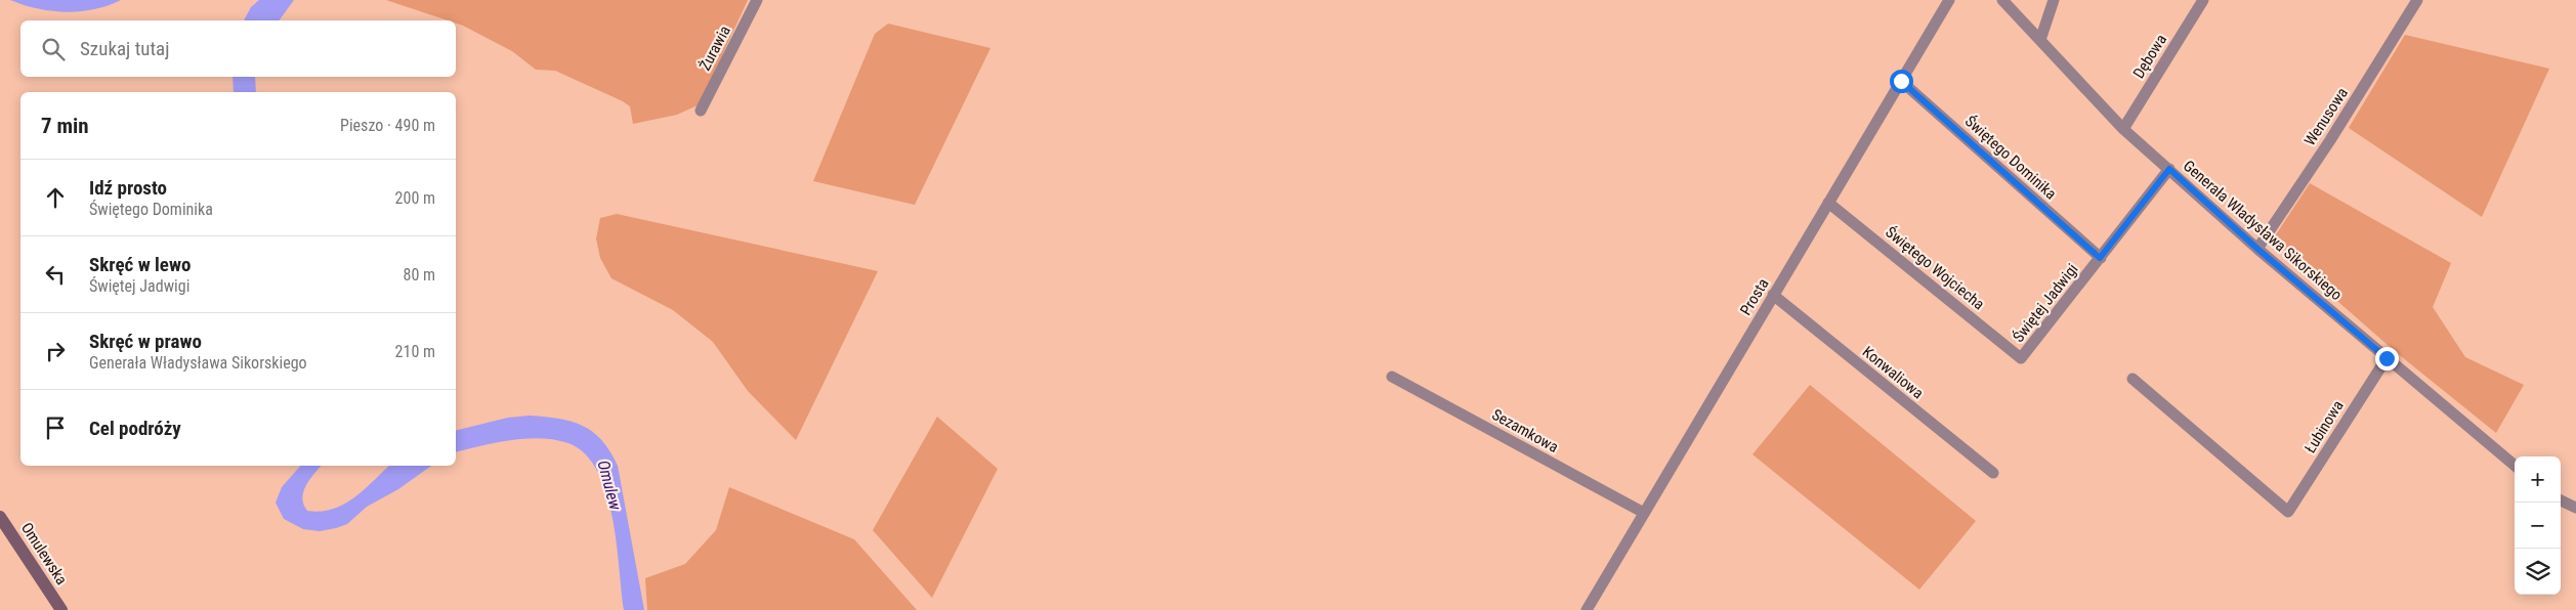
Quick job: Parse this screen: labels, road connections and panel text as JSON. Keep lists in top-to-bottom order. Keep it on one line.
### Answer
{"streets":{"street":["Żurawia","Dębowa","Wenusowa","Świętego Dominika","Generała Władysława Sikorskiego","Świętego Wojciecha","Prosta","Świętej Jadwigi","Konwaliowa","Łubinowa","Sezamkowa","Omulewska"]},"crossings":[["Dębowa","Generała Władysława Sikorskiego"],["Wenusowa","Generała Władysława Sikorskiego"],["Świętego Dominika","Prosta"],["Świętego Dominika","Świętej Jadwigi"],["Generała Władysława Sikorskiego","Świętej Jadwigi"],["Generała Władysława Sikorskiego","Łubinowa"],["Świętego Wojciecha","Prosta"],["Świętego Wojciecha","Świętej Jadwigi"],["Prosta","Konwaliowa"],["Prosta","Sezamkowa"]],"water":["Omulew"],"page":{"search":"Szukaj tutaj","heading":["7 min","Pieszo · 490 m"],"list":[["Idź prosto","Świętego Dominika","200 m"],["Skręć w lewo","Świętej Jadwigi","80 m"],["Skręć w prawo","Generała Władysława Sikorskiego","210 m"],"Cel podróży"],"map_buttons":["+","−"]}}
